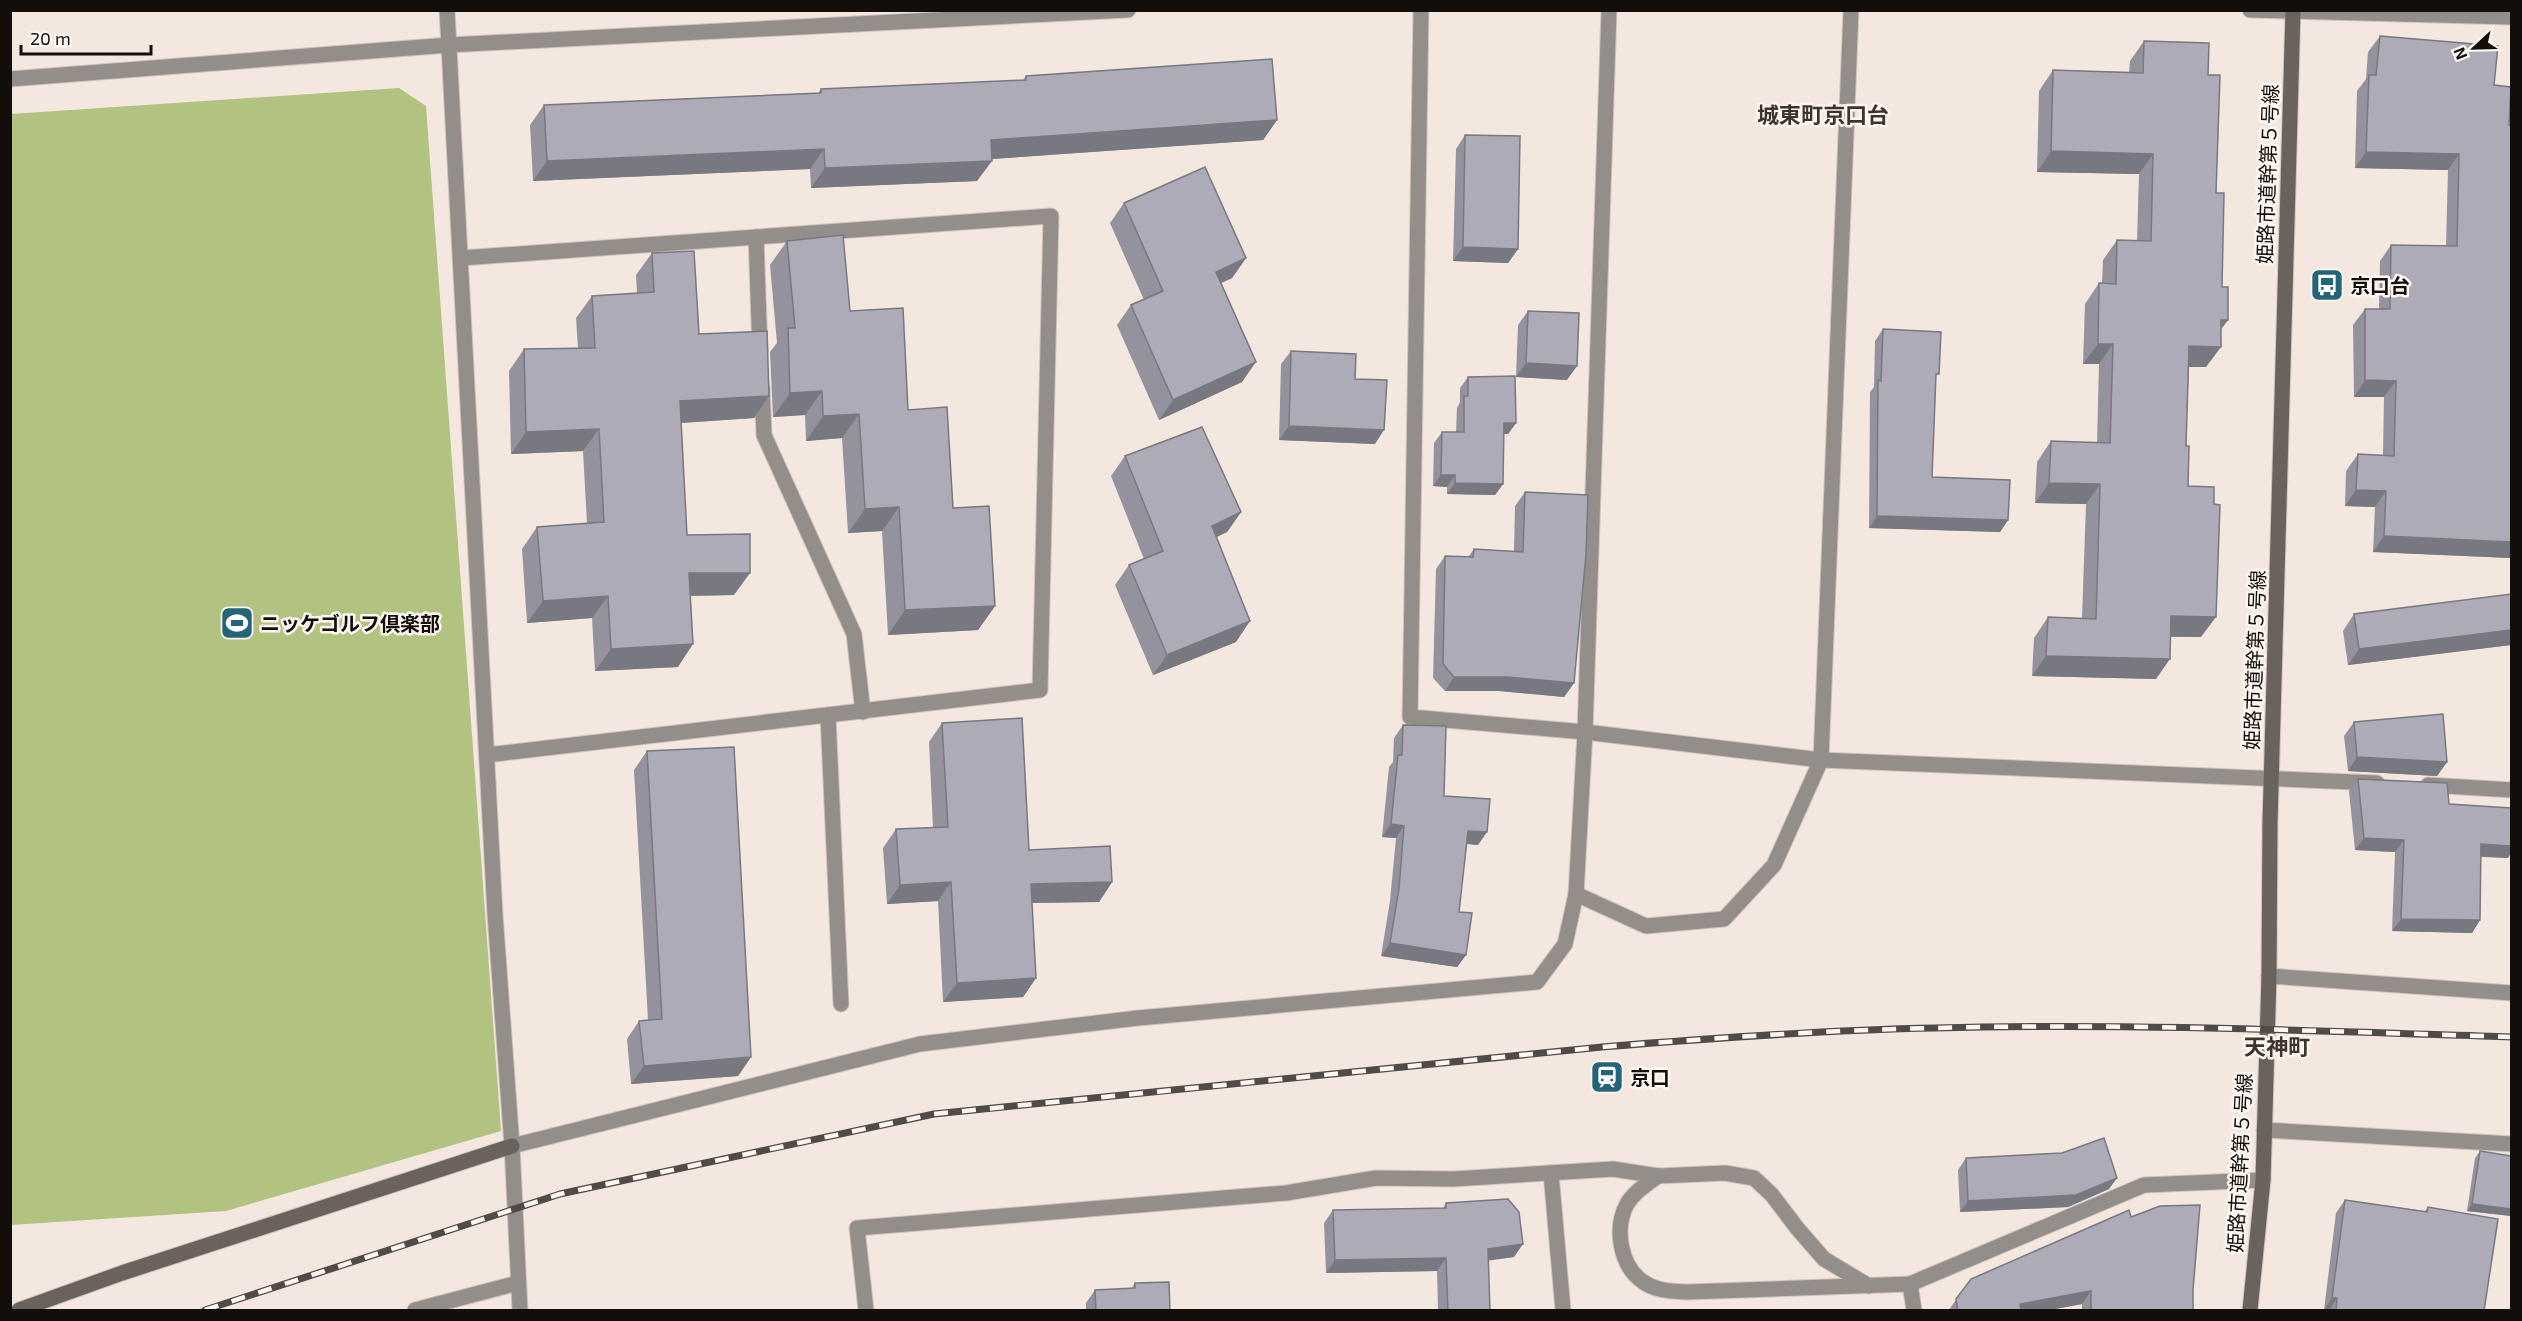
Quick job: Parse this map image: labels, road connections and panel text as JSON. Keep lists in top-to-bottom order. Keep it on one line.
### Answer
{"streets":{"street":["姫路市道幹第５号線"]},"districts":["城東町京口台","天神町"],"places":{"bus stop":["京口台"],"sports":["ニッケゴルフ倶楽部"],"station":["京口"]},"scale_bar":"20 m","north":"left"}
